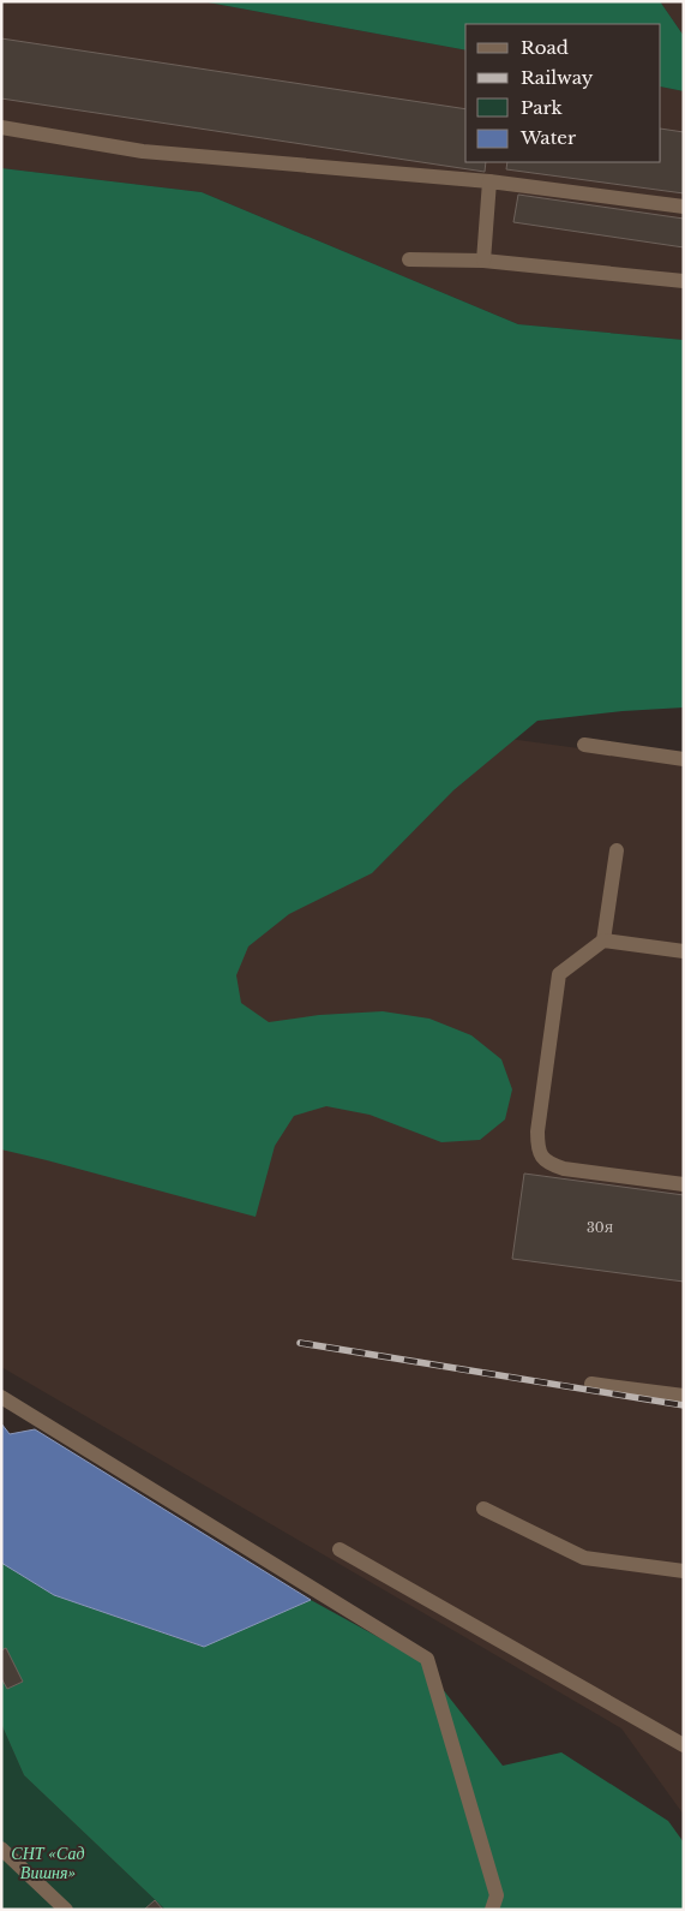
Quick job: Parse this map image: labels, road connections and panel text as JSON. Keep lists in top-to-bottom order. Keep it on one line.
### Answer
{"parks":["СНТ «Сад Вишня»"],"house_numbers":["30Я"],"legend":["Road","Railway","Park","Water"]}
